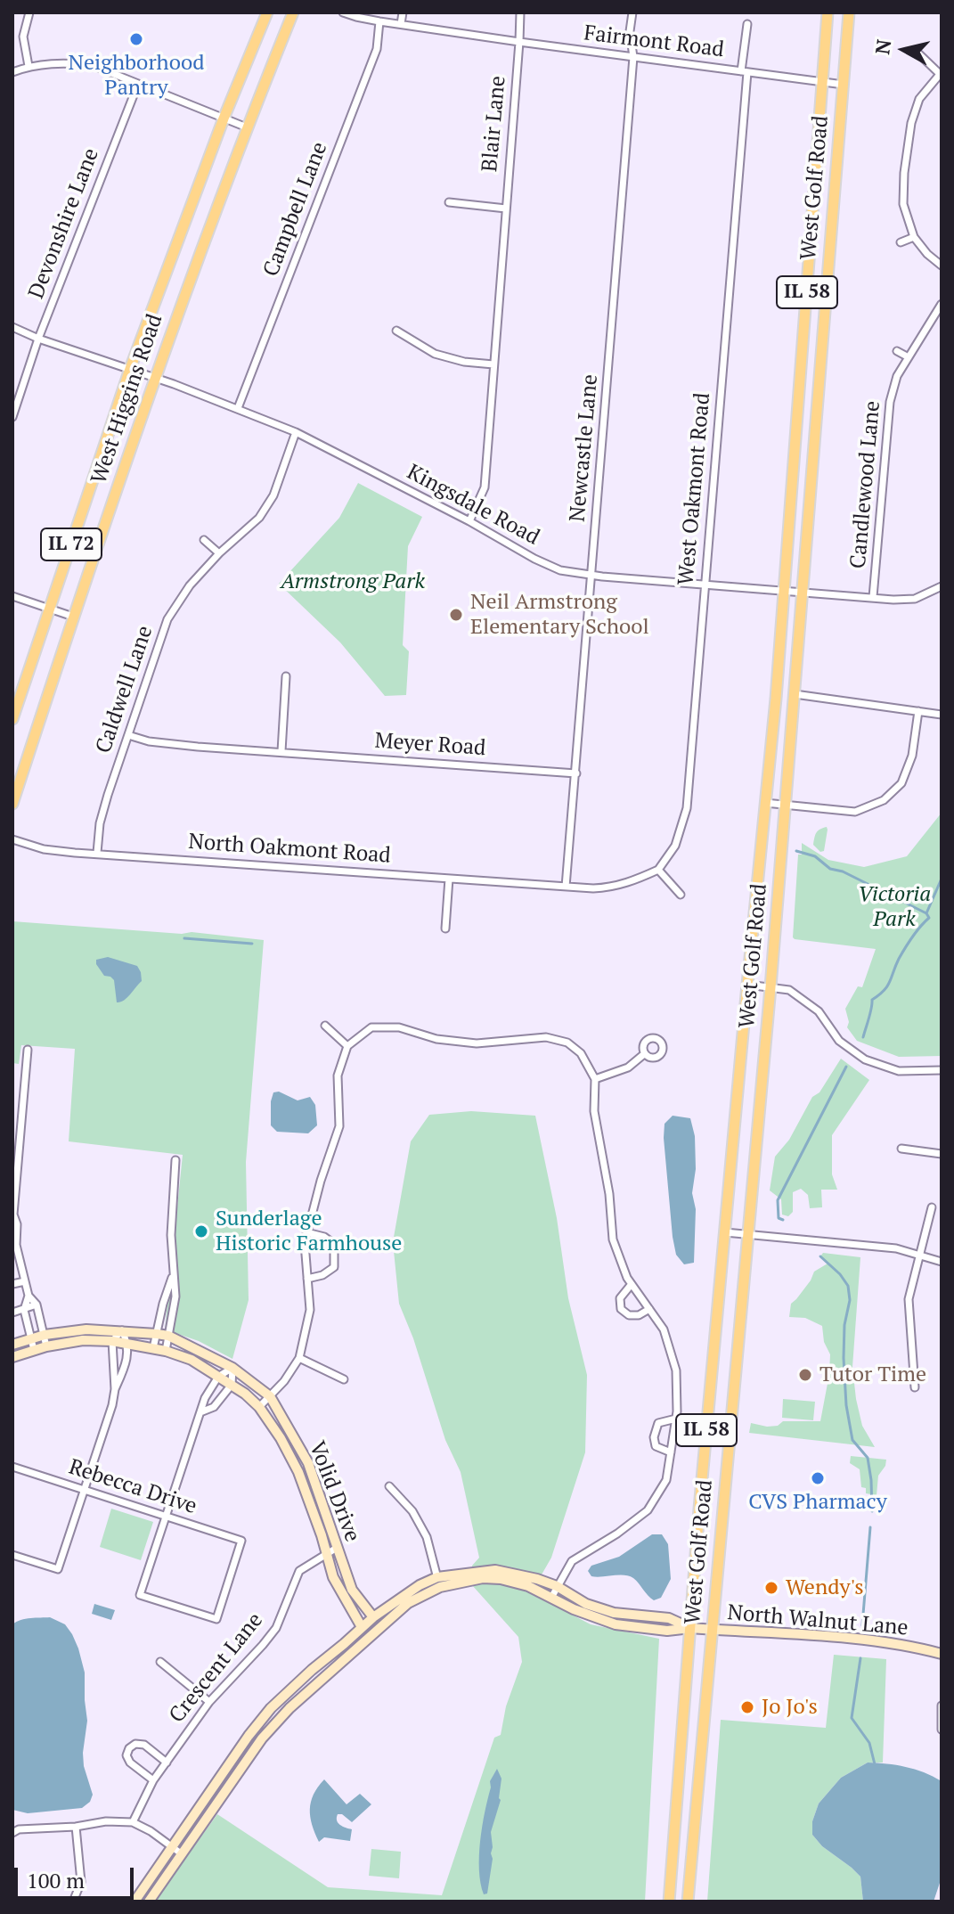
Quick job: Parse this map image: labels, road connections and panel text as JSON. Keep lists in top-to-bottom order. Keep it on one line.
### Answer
{"streets":{"main road":["West Golf Road","IL 58","West Higgins Road","IL 72"],"street":["Fairmont Road","Blair Lane","Campbell Lane","Devonshire Lane","Newcastle Lane","Candlewood Lane","West Oakmont Road","Kingsdale Road","Caldwell Lane","Meyer Road","North Oakmont Road","Rebecca Drive","Volid Drive","North Walnut Lane","Crescent Lane"]},"crossings":[["Fairmont Road","Blair Lane"],["Fairmont Road","West Golf Road"],["Fairmont Road","Campbell Lane"],["Fairmont Road","Newcastle Lane"],["Fairmont Road","West Oakmont Road"],["Blair Lane","Kingsdale Road"],["West Golf Road","Kingsdale Road"],["West Golf Road","North Walnut Lane"],["Campbell Lane","Kingsdale Road"],["Devonshire Lane","Kingsdale Road"],["West Higgins Road","Kingsdale Road"],["Newcastle Lane","Kingsdale Road"],["Newcastle Lane","Meyer Road"],["Newcastle Lane","North Oakmont Road"],["Candlewood Lane","Kingsdale Road"],["West Oakmont Road","Kingsdale Road"],["West Oakmont Road","North Oakmont Road"],["Kingsdale Road","Caldwell Lane"],["Caldwell Lane","Meyer Road"],["Caldwell Lane","North Oakmont Road"],["Volid Drive","Crescent Lane"]],"parks":["Armstrong Park","Victoria Park"],"places":["Neighborhood Pantry","Neil Armstrong Elementary School","Sunderlage Historic Farmhouse","Tutor Time","CVS Pharmacy","Wendy's","Jo Jo's"],"scale_bar":"100 m","north":"left"}
